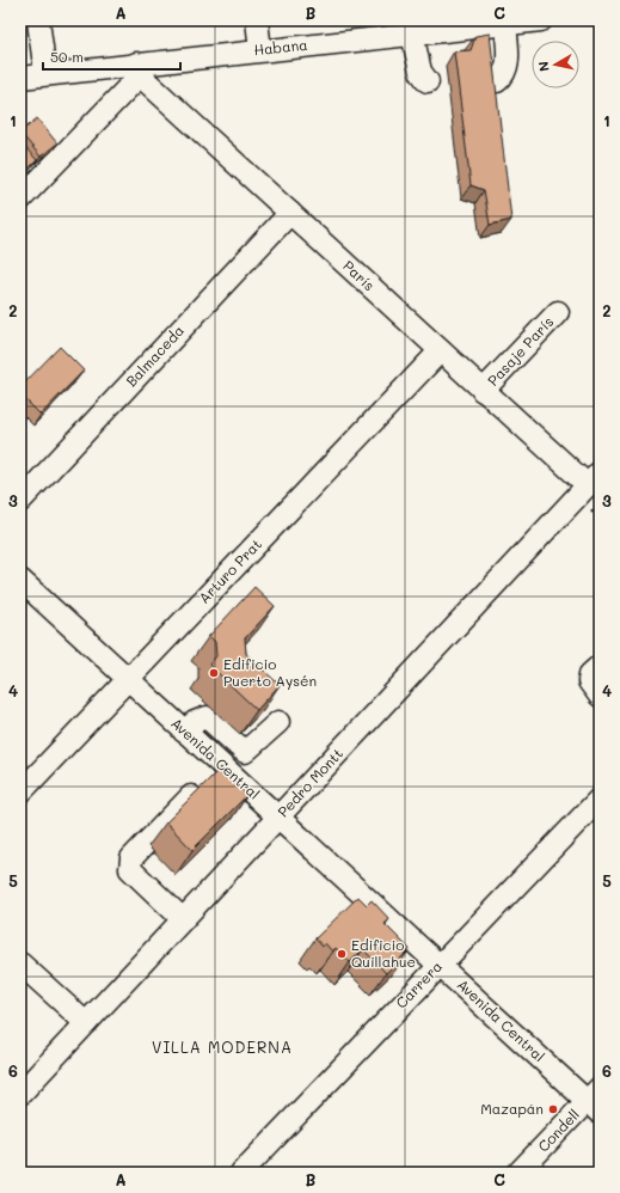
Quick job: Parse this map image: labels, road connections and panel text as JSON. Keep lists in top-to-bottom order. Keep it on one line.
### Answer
{"streets":{"street":["Habana","París","Pasaje París","Balmaceda","Arturo Prat","Avenida Central","Pedro Montt","Carrera","Condell"]},"crossings":[["Habana","París"],["París","Pasaje París"],["París","Balmaceda"],["París","Arturo Prat"],["París","Pedro Montt"],["Arturo Prat","Avenida Central"],["Avenida Central","Pedro Montt"],["Avenida Central","Carrera"],["Avenida Central","Condell"]],"districts":["VILLA MODERNA"],"places":["Edificio Puerto Aysén","Edificio Quillahue","Mazapán"],"scale_bar":"50 m","north":"left","grid":{"columns":["A","B","C"],"rows":["1","2","3","4","5","6"]}}
